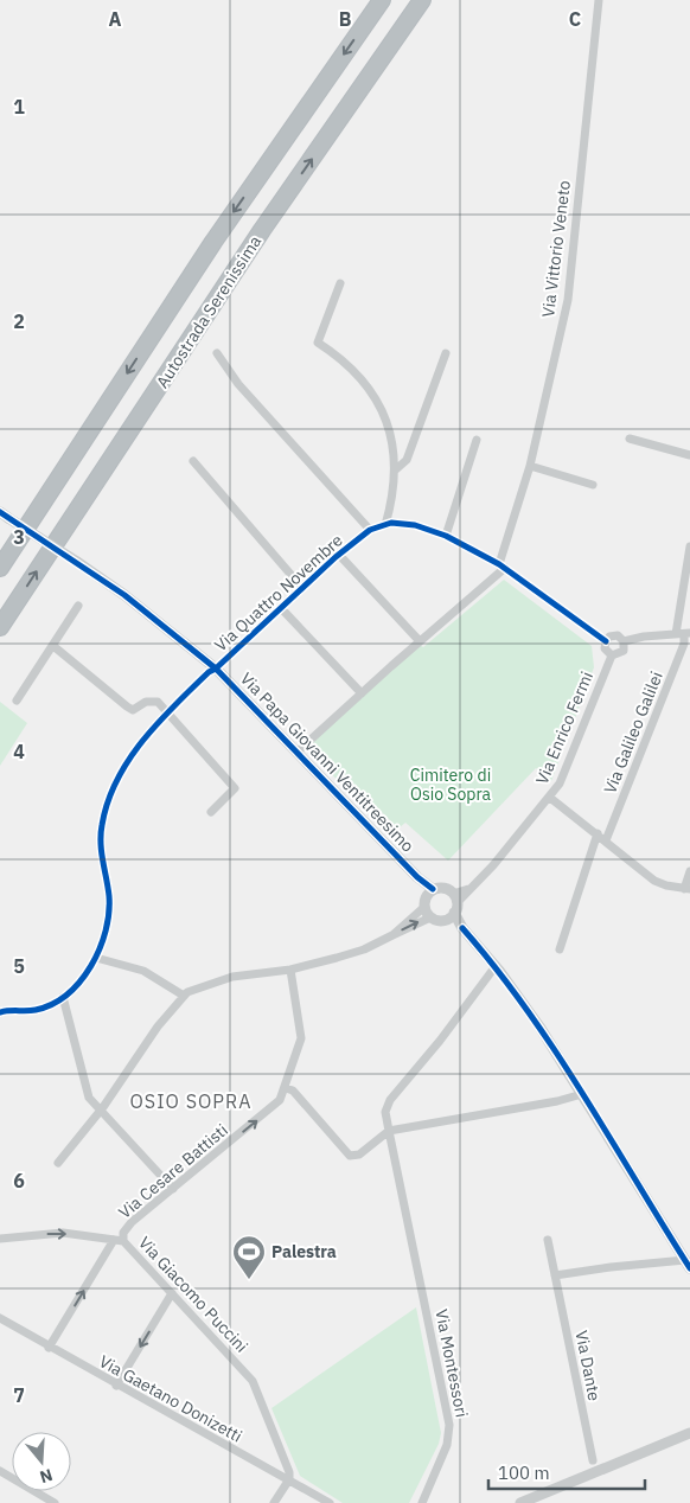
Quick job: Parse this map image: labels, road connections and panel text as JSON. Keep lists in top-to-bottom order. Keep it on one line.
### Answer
{"streets":{"highway":["Autostrada Serenissima"],"street":["Via Vittorio Veneto","Via Quattro Novembre","Via Enrico Fermi","Via Galileo Galilei","Via Papa Giovanni Ventitreesimo","Via Cesare Battisti","Via Giacomo Puccini","Via Montessori","Via Dante","Via Gaetano Donizetti"]},"crossings":[["Via Vittorio Veneto","Via Quattro Novembre"],["Via Quattro Novembre","Via Enrico Fermi"],["Via Quattro Novembre","Via Papa Giovanni Ventitreesimo"],["Via Cesare Battisti","Via Giacomo Puccini"],["Via Cesare Battisti","Via Gaetano Donizetti"],["Via Giacomo Puccini","Via Gaetano Donizetti"]],"one_way":["Via Cesare Battisti"],"districts":["OSIO SOPRA"],"parks":["Cimitero di Osio Sopra"],"places":{"sports":["Palestra"]},"scale_bar":"100 m","north":"bottom","grid":{"columns":["A","B","C"],"rows":["1","2","3","4","5","6","7"]}}
